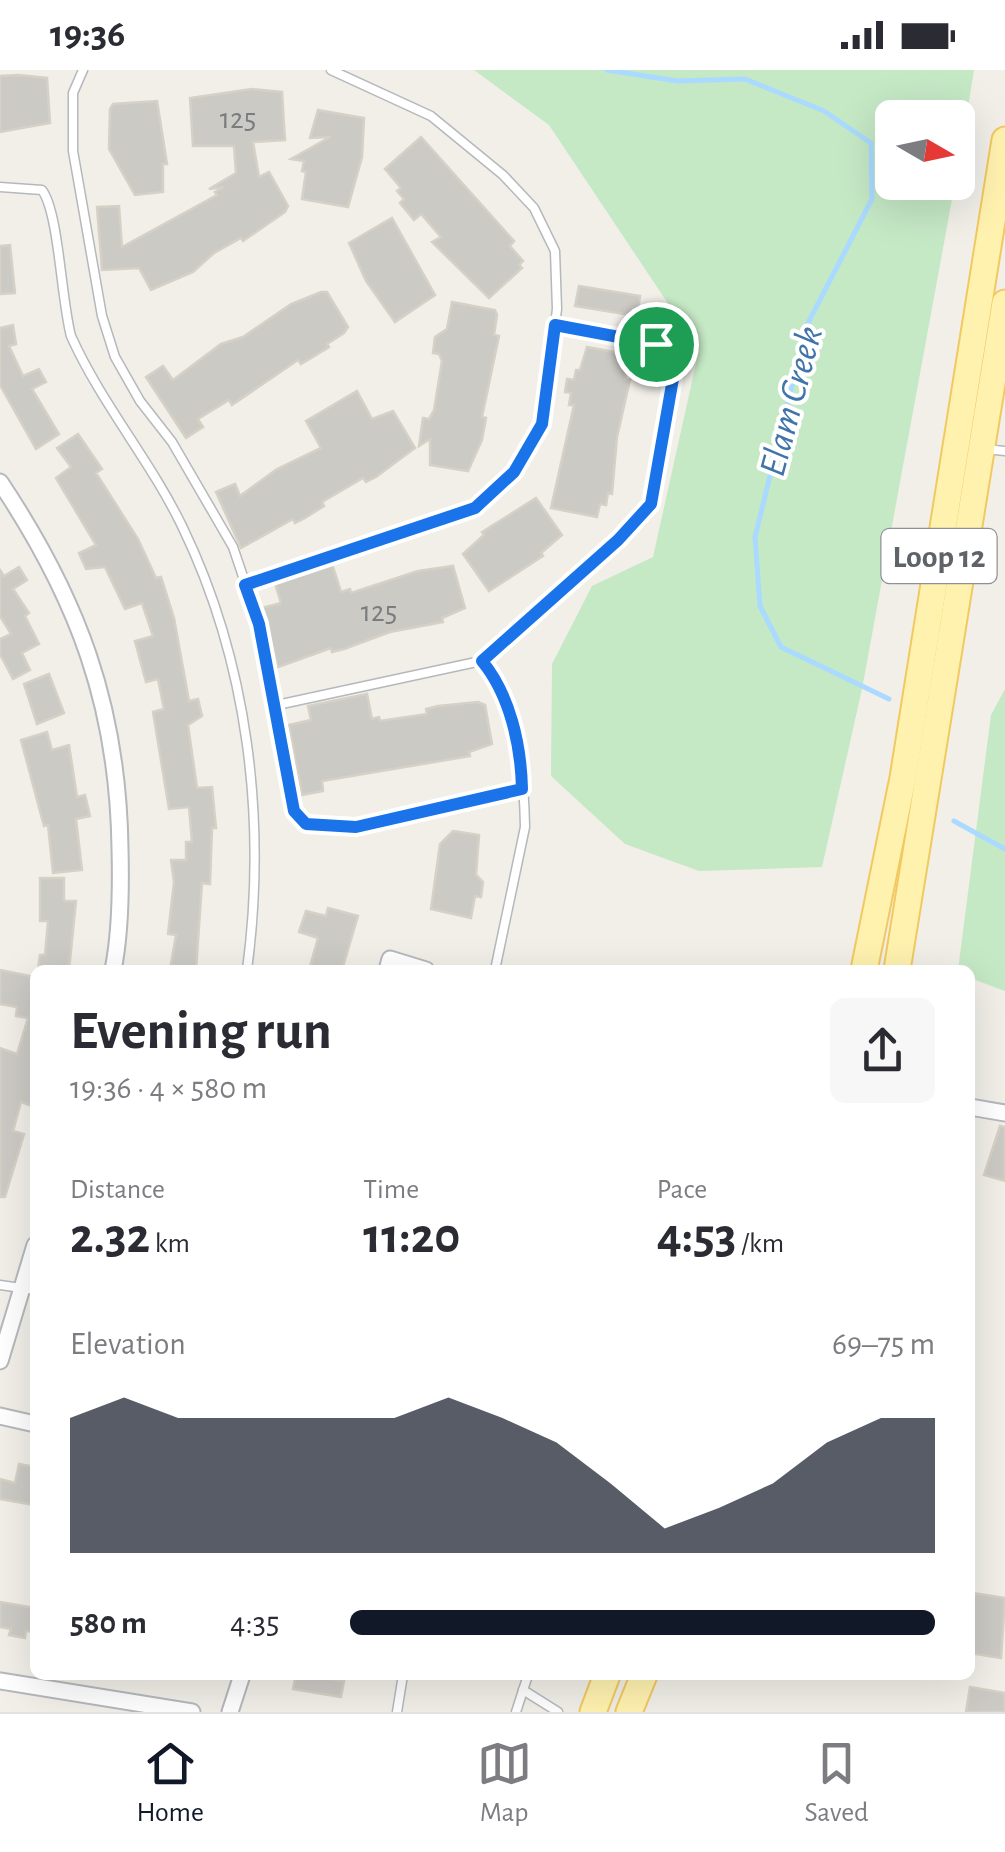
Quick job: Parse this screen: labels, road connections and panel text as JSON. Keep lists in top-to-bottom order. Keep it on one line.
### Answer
{"streets":{"main road":["Loop 12"]},"water":["Elam Creek"],"house_numbers":["125","125"],"north":"right","page":{"status":"19:36","heading":["Evening run","19:36 · 4 × 580 m"],"stats":[["Distance","2.32 km"],["Time","11:20"],["Pace","4:53 /km"]],"chart":["Elevation","69–75 m"],"list":[{"name":"580 m","note":"4:35"}],"tabs":["Home","Map","Saved"]}}
